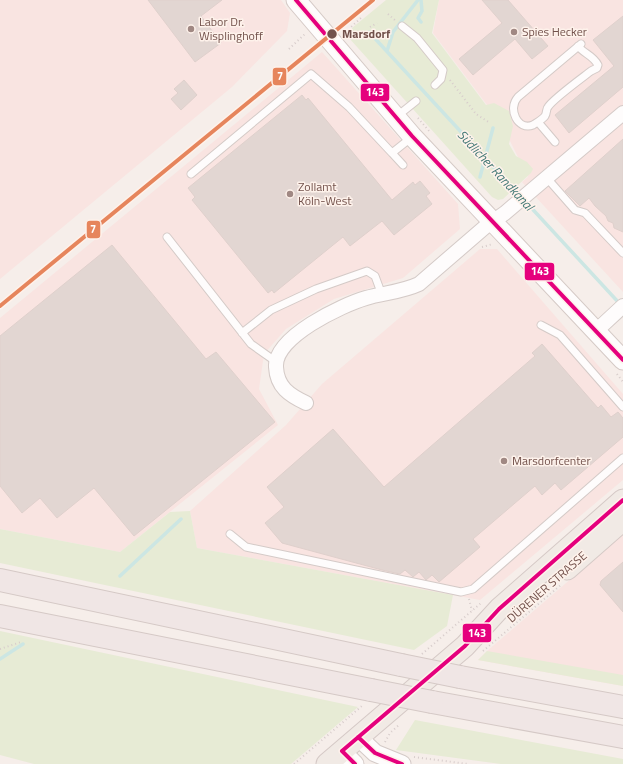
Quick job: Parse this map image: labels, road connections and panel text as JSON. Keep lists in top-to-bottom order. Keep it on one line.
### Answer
{"streets":{"main road":["DÜRENER STRASSE"]},"water":["Südlicher Randkanal"],"places":["Labor Dr. Wisplinghoff","Spies Hecker","Marsdorf","Zollamt Köln-West","Marsdorfcenter"],"lines":["transit line 7","transit line 143"]}
